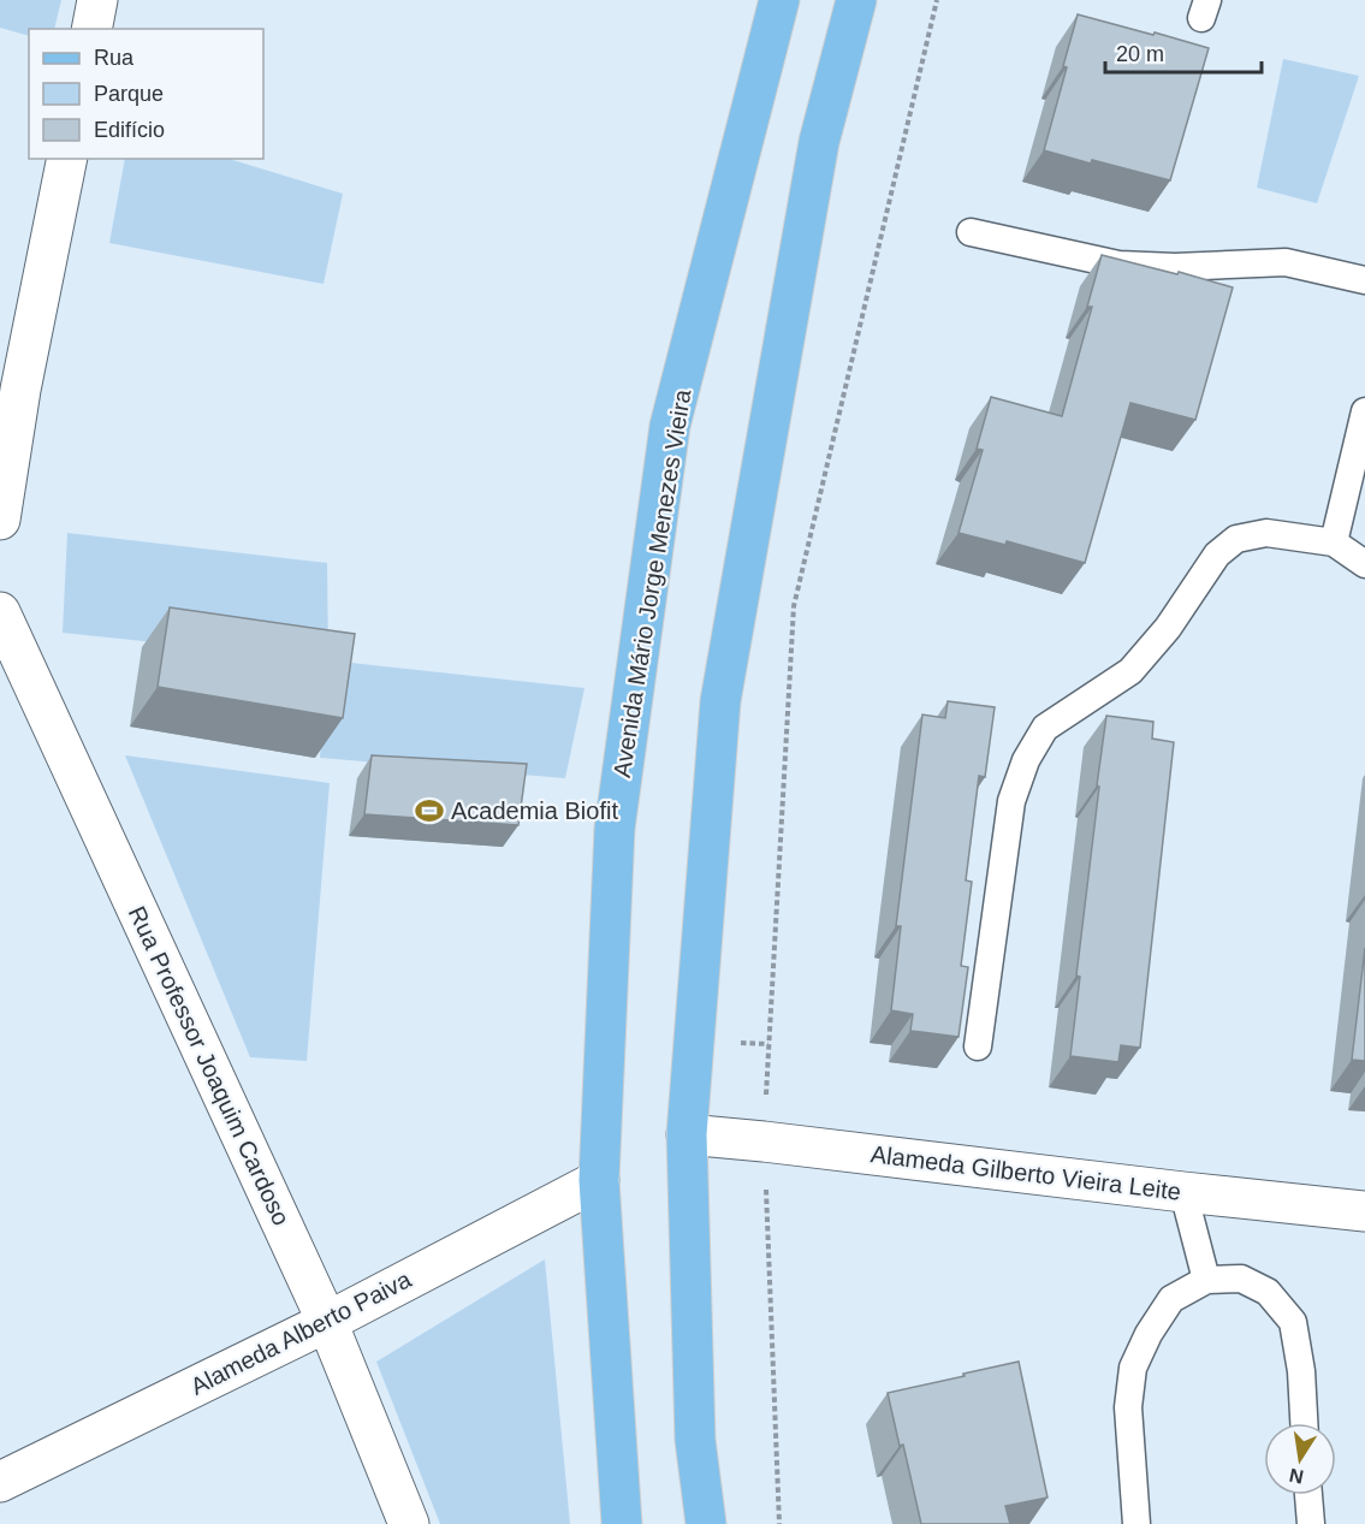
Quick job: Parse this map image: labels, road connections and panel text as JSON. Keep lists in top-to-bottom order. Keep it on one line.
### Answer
{"streets":{"main road":["Avenida Mário Jorge Menezes Vieira"],"street":["Rua Professor Joaquim Cardoso","Alameda Gilberto Vieira Leite","Alameda Alberto Paiva"]},"crossings":[["Avenida Mário Jorge Menezes Vieira","Alameda Alberto Paiva"],["Rua Professor Joaquim Cardoso","Alameda Alberto Paiva"]],"places":{"sports":["Academia Biofit"]},"legend":["Rua","Parque","Edifício"],"scale_bar":"20 m","north":"bottom"}
